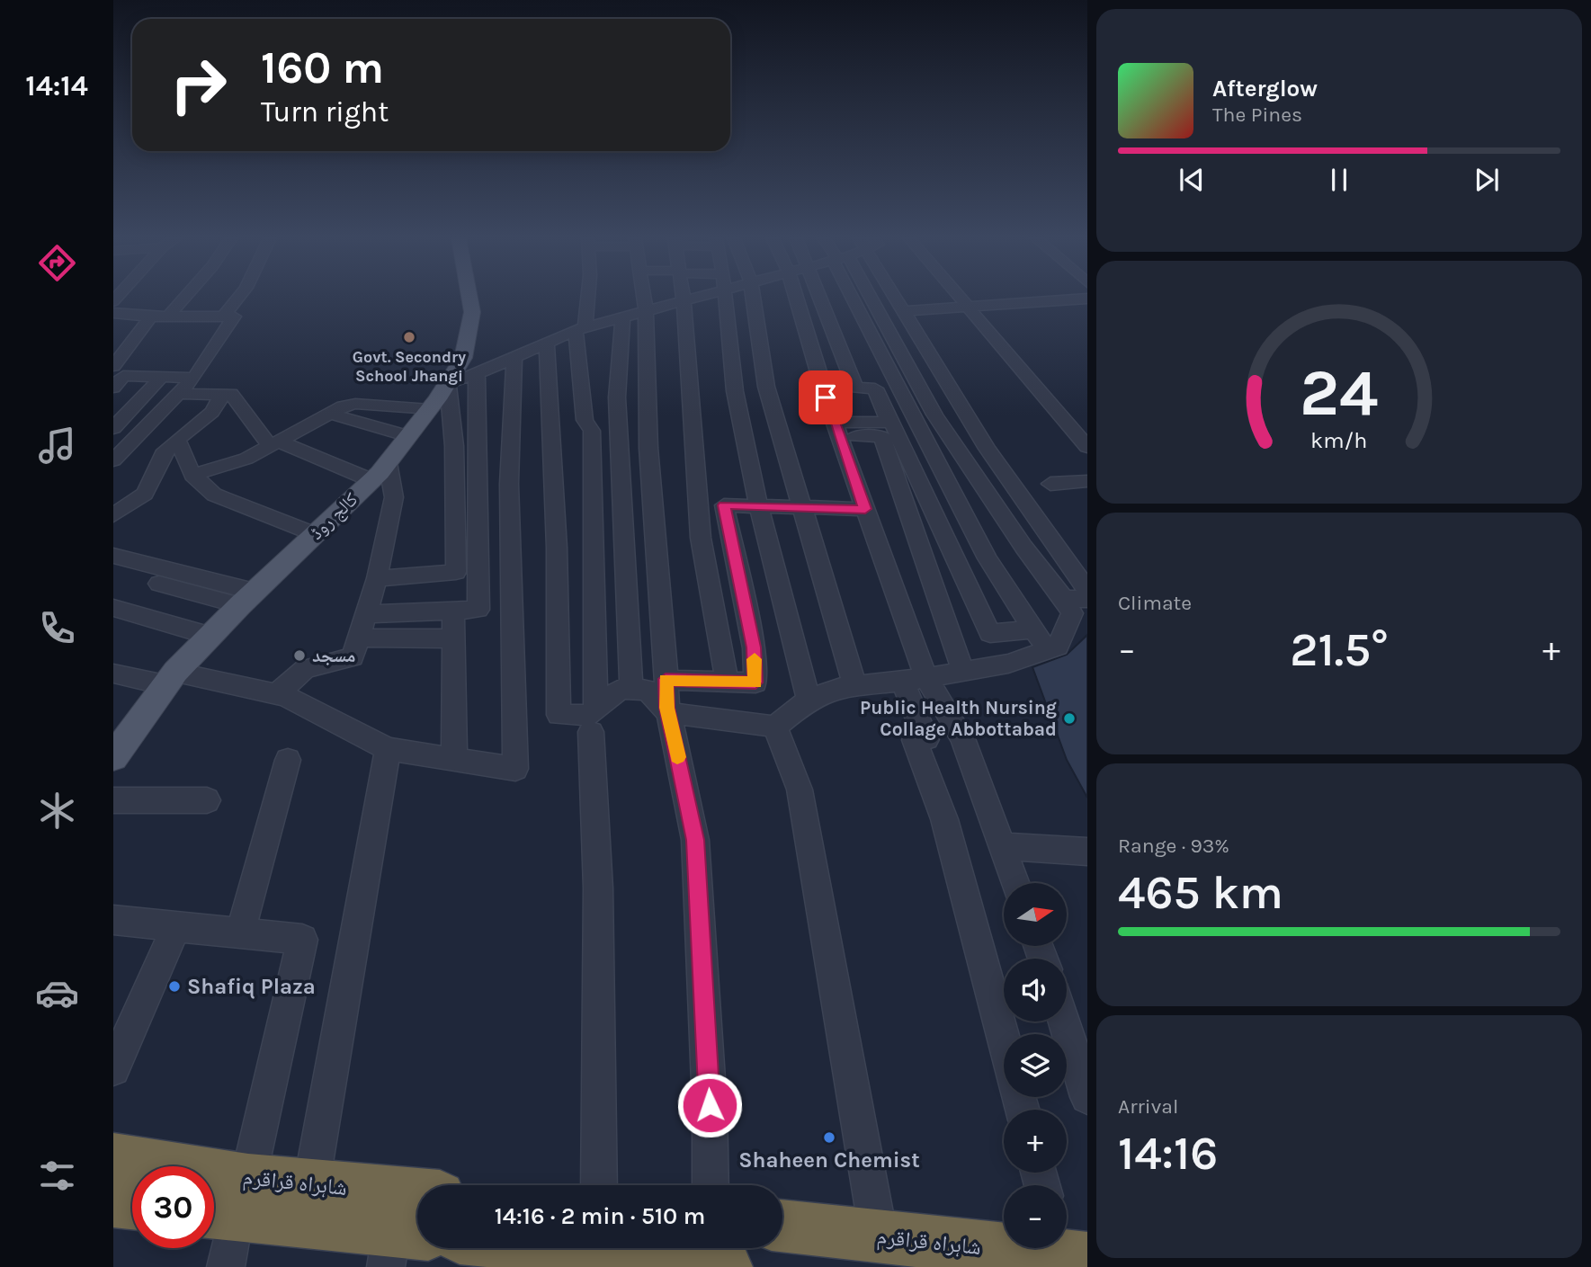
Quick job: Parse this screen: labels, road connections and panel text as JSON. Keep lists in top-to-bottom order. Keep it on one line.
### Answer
{"streets":{"highway":["شاہراہ قراقرم"],"main road":["کالج روڈ"]},"places":["Govt. Secondry School Jhangi","مسجد","Public Health Nursing Collage Abbottabad","Shafiq Plaza","Shaheen Chemist"],"north":"right","page":{"tabs":"14:14","turn":["160 m","Turn right"],"song":["Afterglow","The Pines"],"tile":["Climate",["Range · 93%","465 km"],["Arrival","14:16"]],"heat":["−","21.5°","+"],"map_buttons":["+","−"],"limit":"30","trip":"14:16 · 2 min · 510 m","gauge":["24","km/h"]}}
